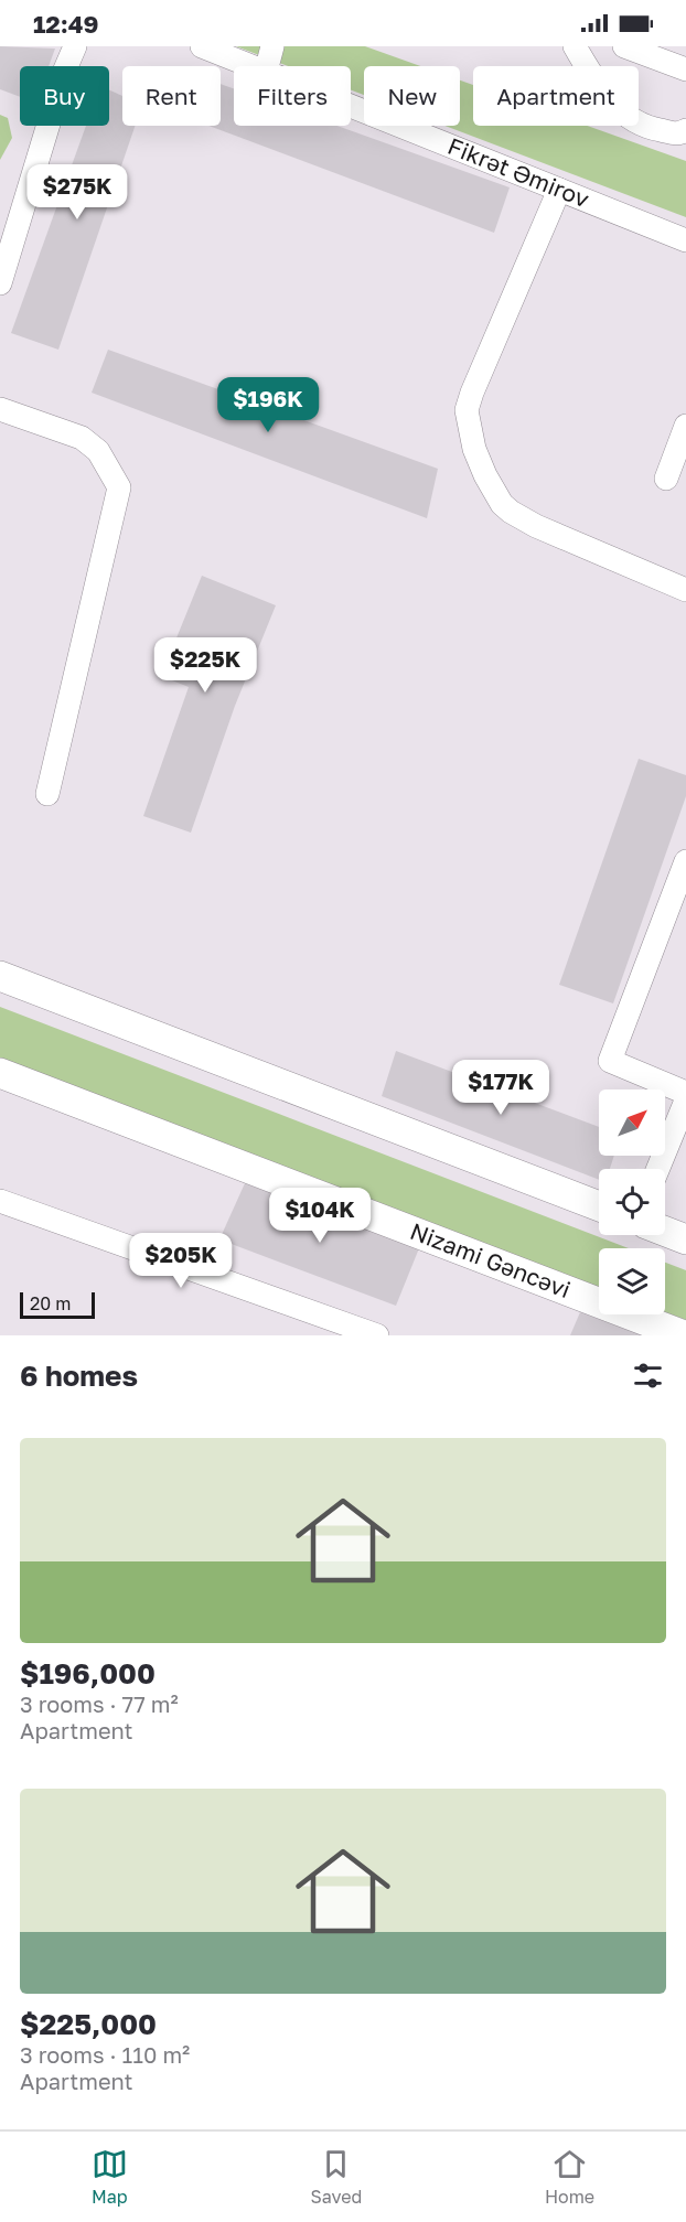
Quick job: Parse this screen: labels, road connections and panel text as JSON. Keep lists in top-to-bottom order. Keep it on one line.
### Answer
{"streets":{"main road":["Nizami Gəncəvi"],"street":["Fikrət Əmirov"]},"scale_bar":"20 m","north":"top right","page":{"status":"12:49","chip":["Buy","Rent","Filters","New","Apartment"],"price":["$275K","$196K","$225K","$177K","$104K","$205K"],"scale":"20 m","heading":"6 homes","list":[{"name":"$196,000","note":"3 rooms · 77 m² · Apartment"},{"name":"$225,000","note":"3 rooms · 110 m² · Apartment"}],"tabs":["Map","Saved","Home"]}}
